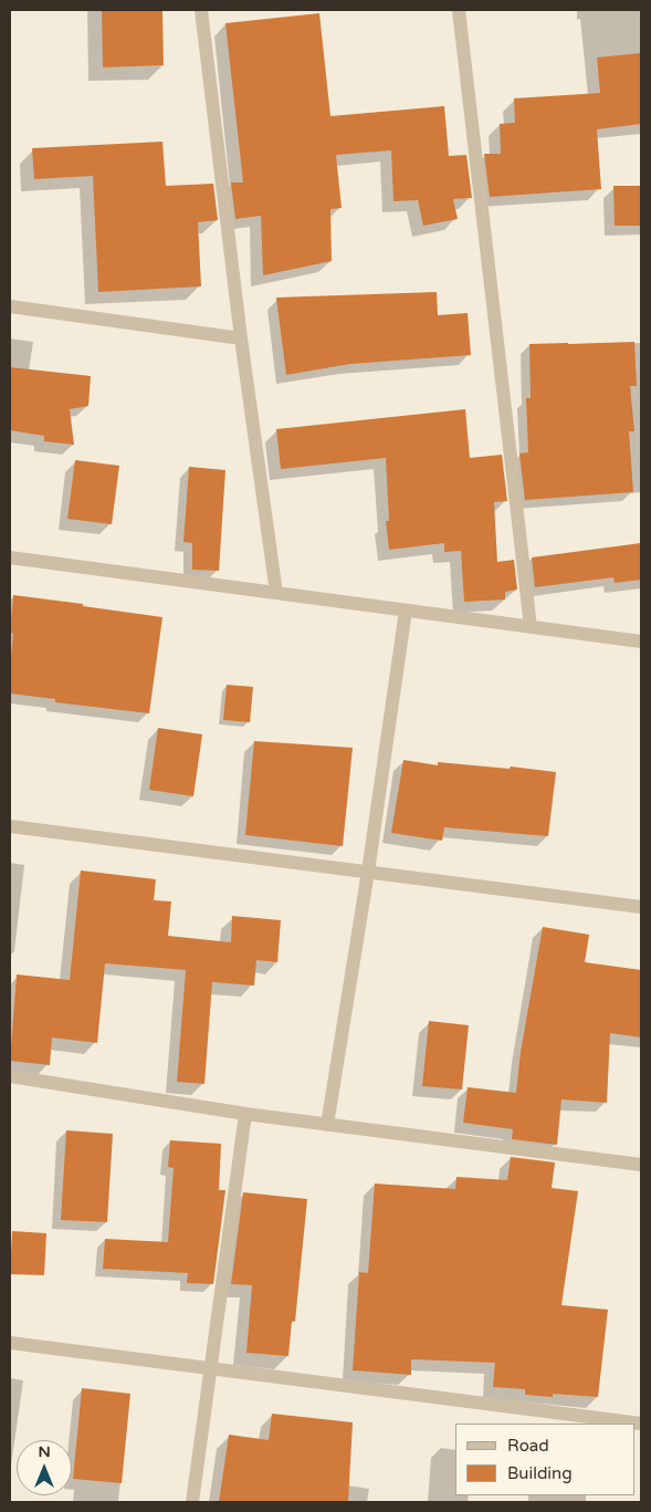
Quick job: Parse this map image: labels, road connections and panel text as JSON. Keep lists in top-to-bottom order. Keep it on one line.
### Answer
{"legend":["Road","Building"],"north":"top"}
